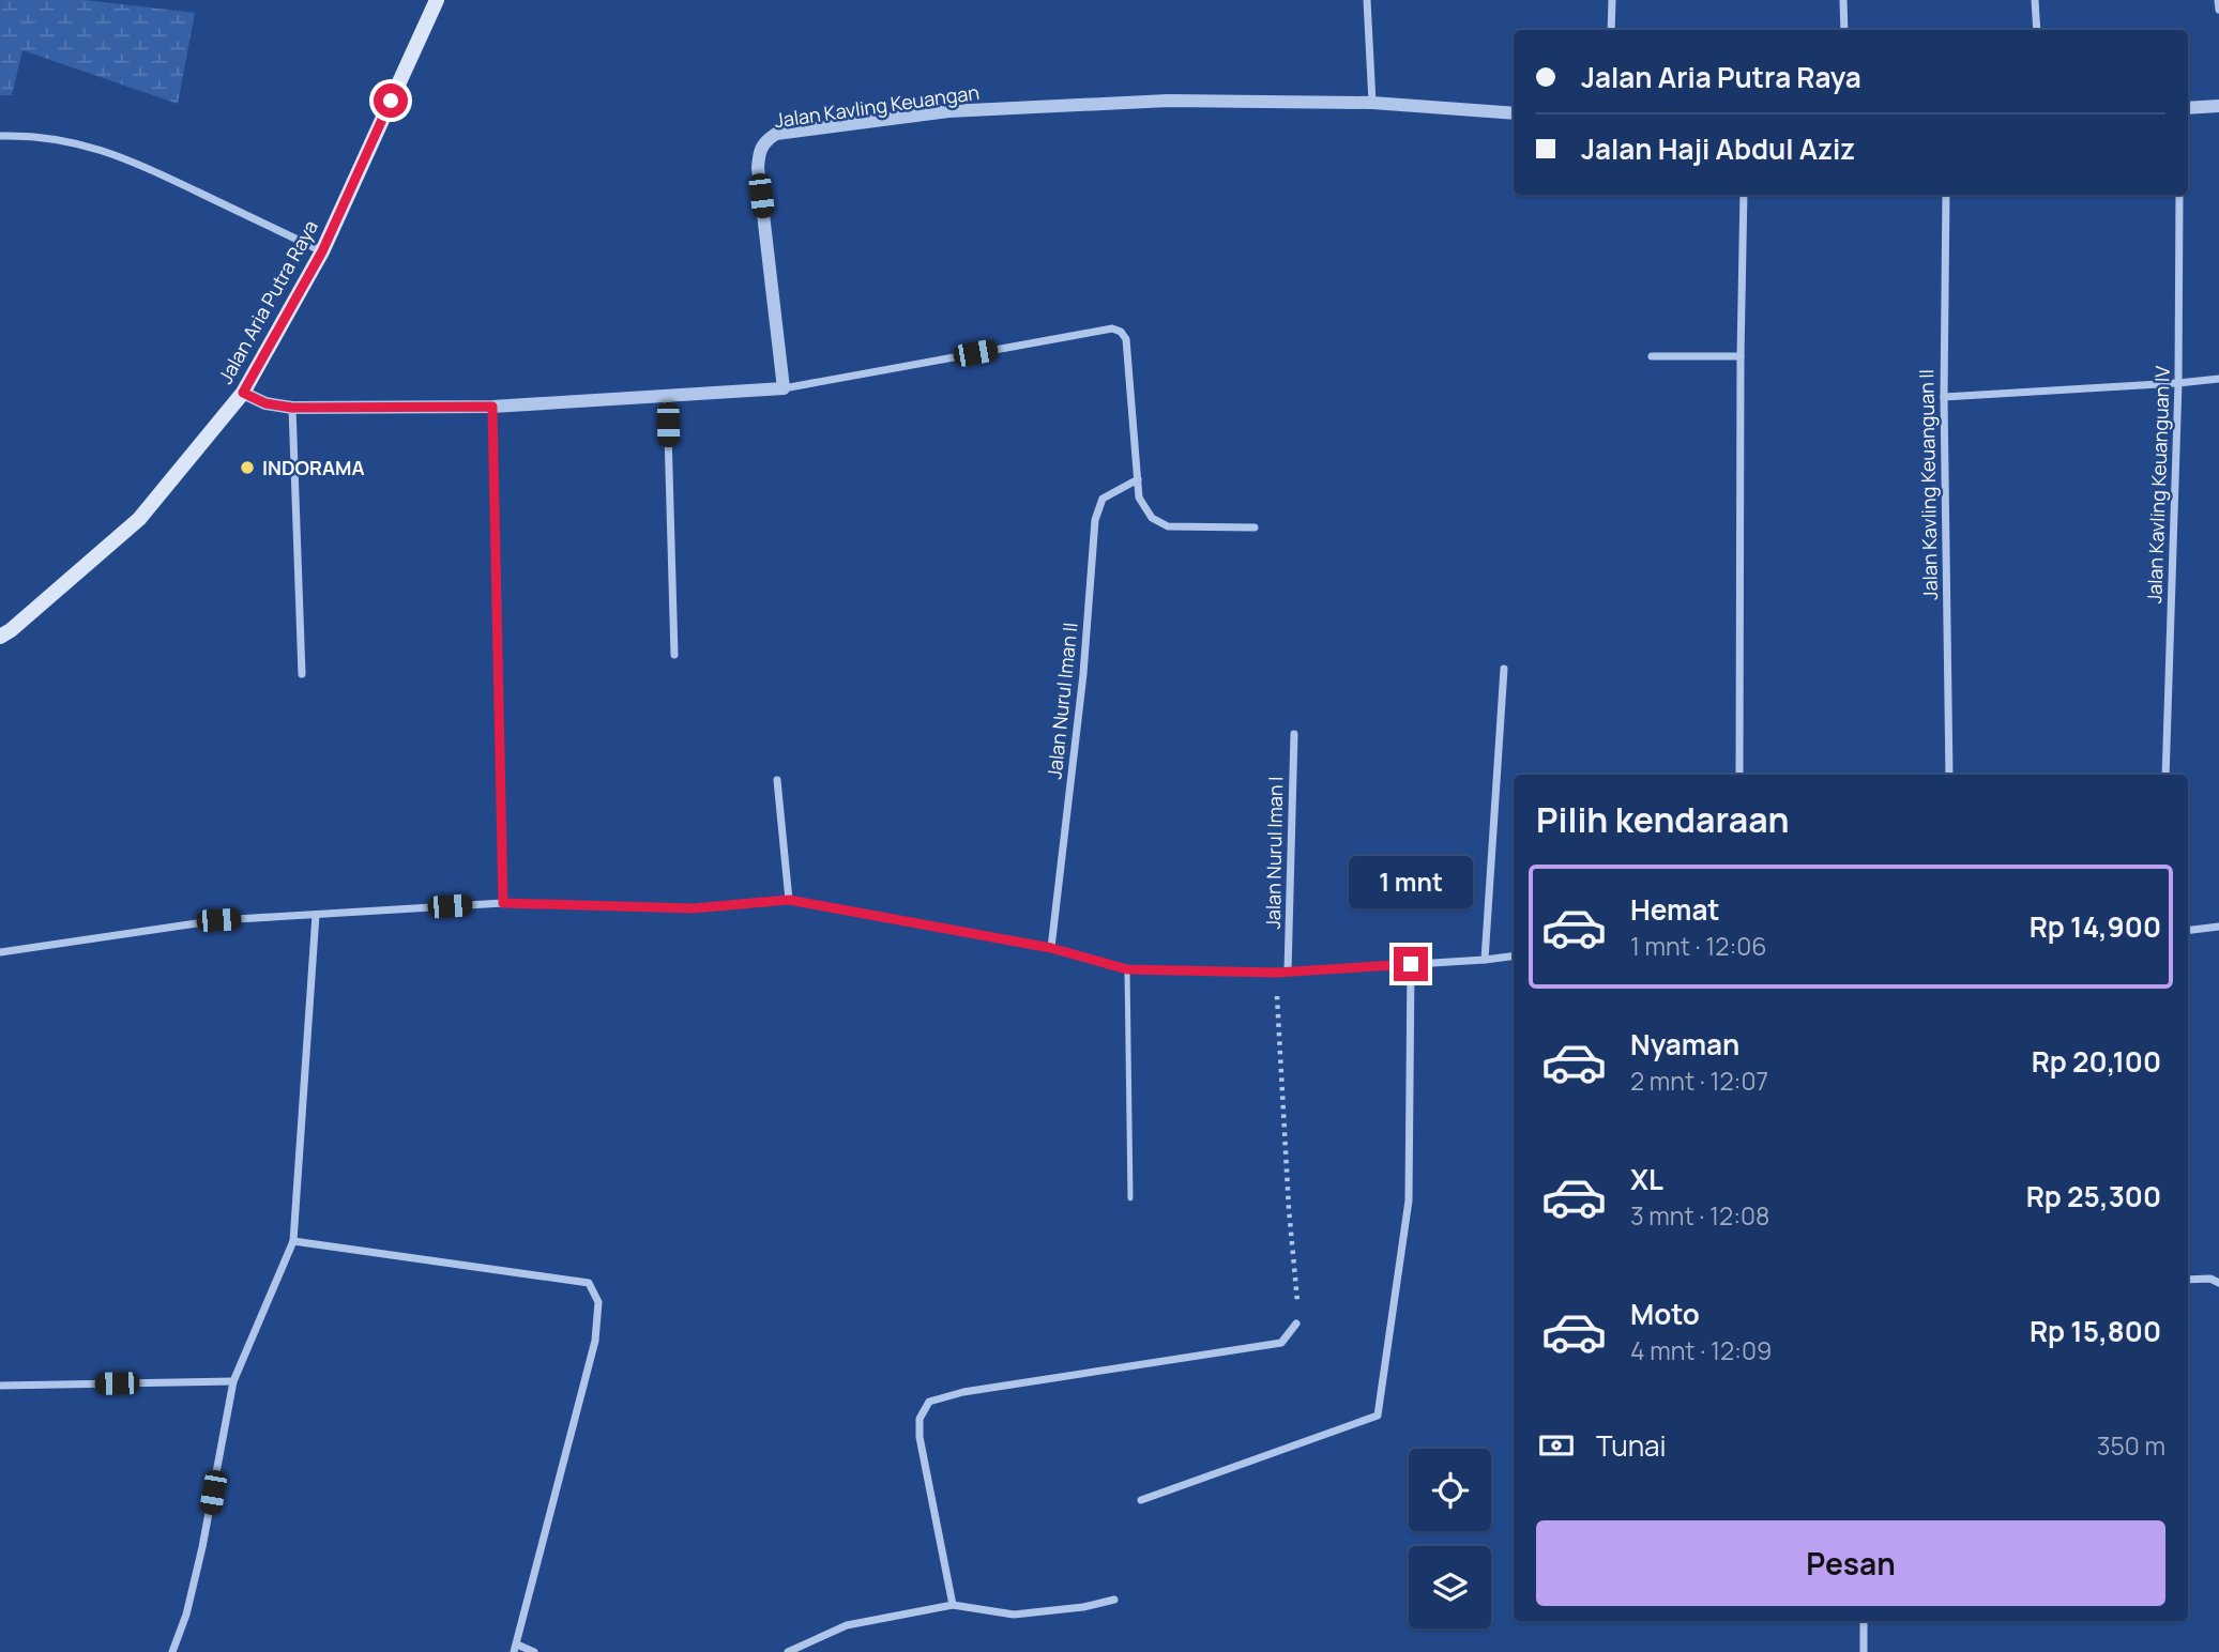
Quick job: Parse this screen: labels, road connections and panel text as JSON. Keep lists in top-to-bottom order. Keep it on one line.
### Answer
{"streets":{"main road":["Jalan Aria Putra Raya"],"street":["Jalan Kavling Keuangan","Jalan Kavling Keuanguan II","Jalan Kavling Keuanguan IV","Jalan Nurul Iman II","Jalan Nurul Iman I"]},"places":["INDORAMA"],"page":{"banner":["Jalan Aria Putra Raya","Jalan Haji Abdul Aziz"],"heading":"Pilih kendaraan","bubble":"1 mnt","list":[{"name":"Hemat","note":"1 mnt · 12:06","value":"Rp 14,900"},{"name":"Nyaman","note":"2 mnt · 12:07","value":"Rp 20,100"},{"name":"XL","note":"3 mnt · 12:08","value":"Rp 25,300"},{"name":"Moto","note":"4 mnt · 12:09","value":"Rp 15,800"}],"pay":["Tunai","350 m"],"buttons":"Pesan"}}
